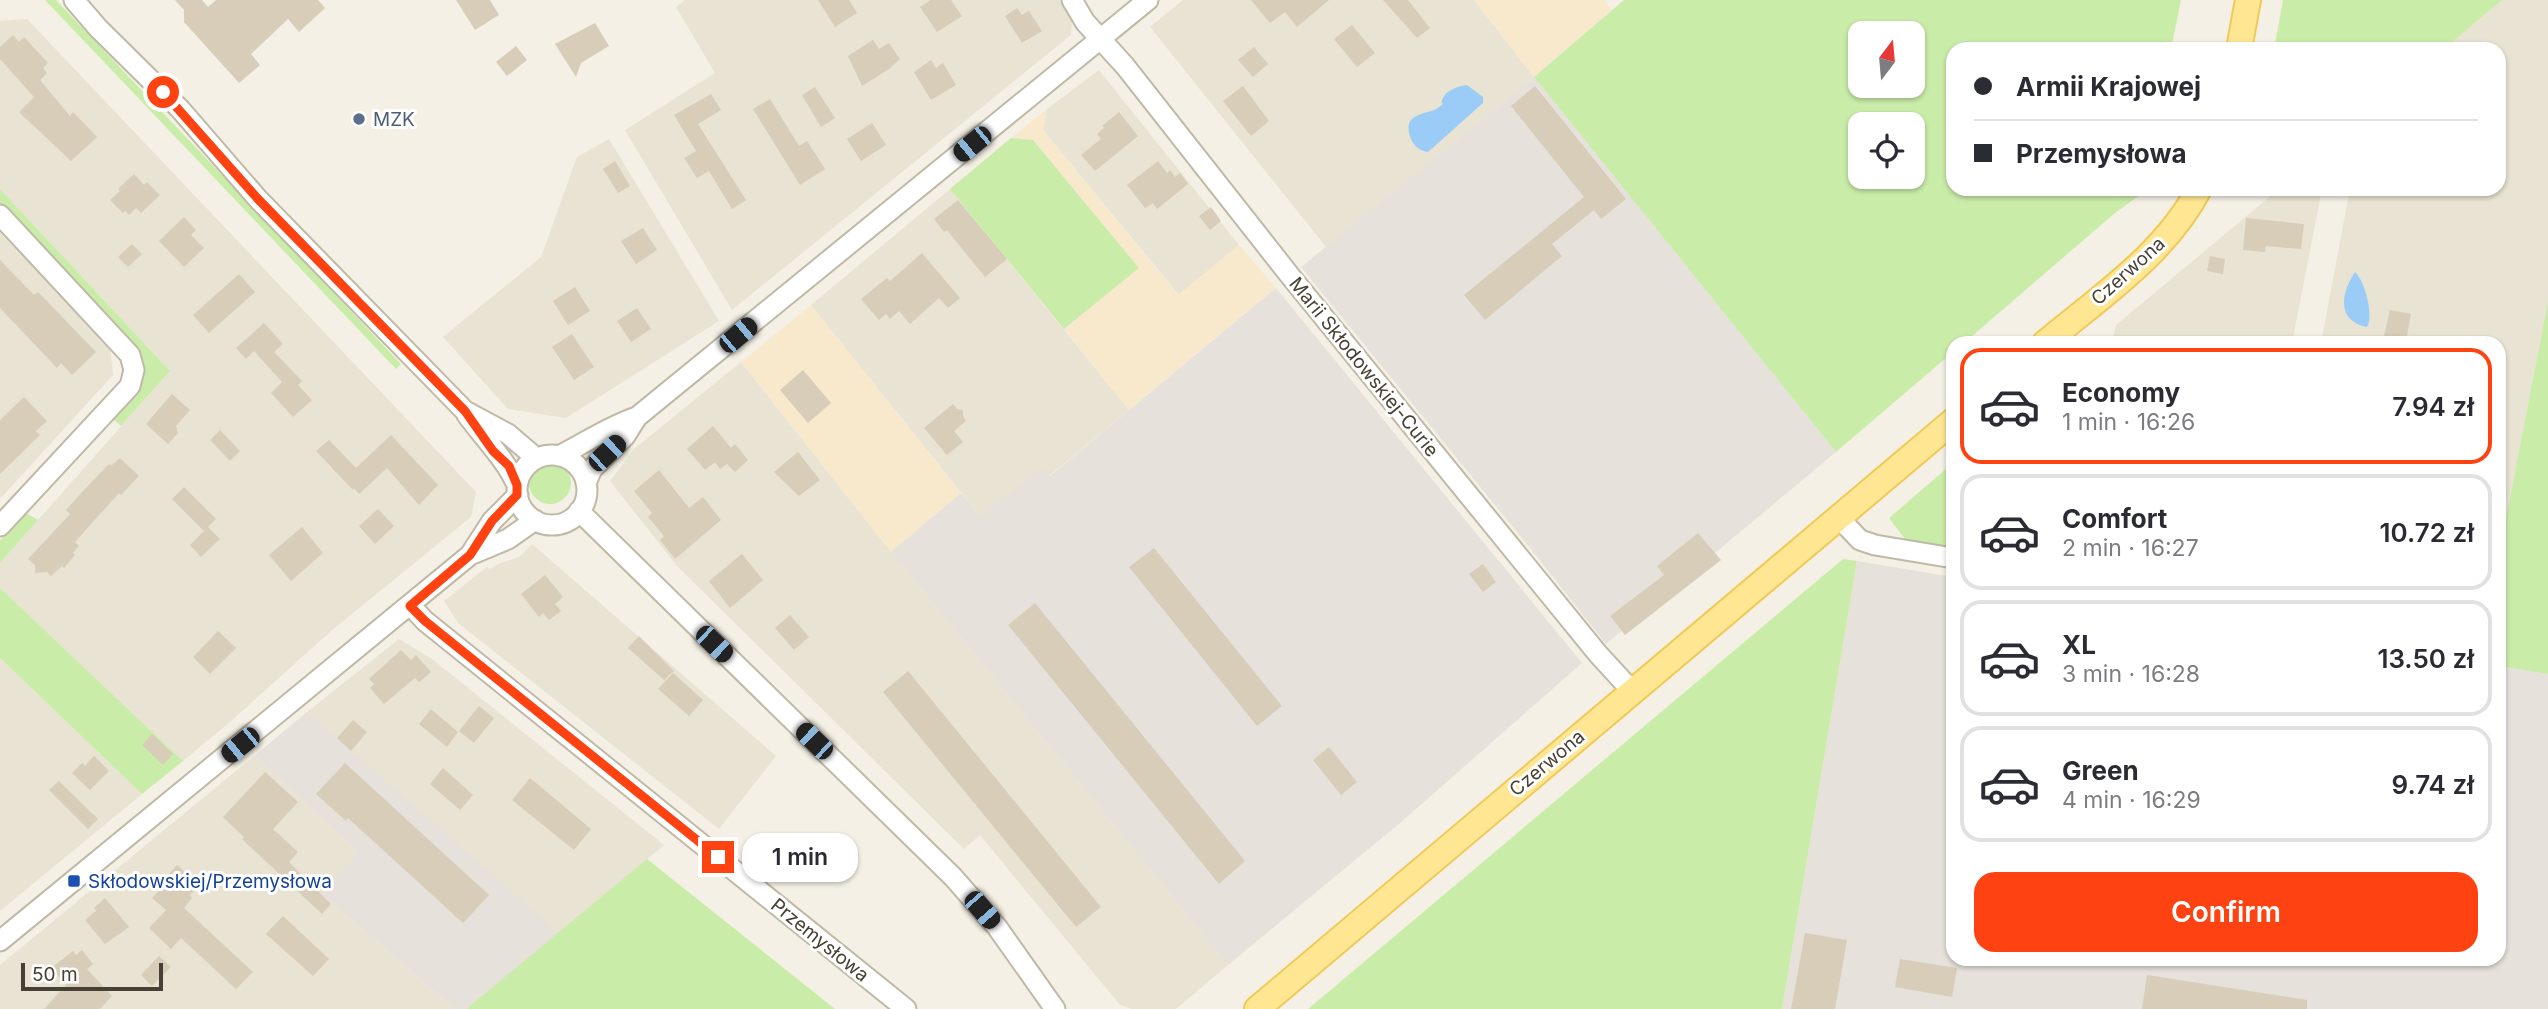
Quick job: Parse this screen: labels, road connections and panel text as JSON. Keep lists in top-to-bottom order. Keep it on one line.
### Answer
{"streets":{"main road":["Czerwona"],"street":["Marii Skłodowskiej-Curie","Przemysłowa"]},"crossings":[["Czerwona","Marii Skłodowskiej-Curie"]],"places":{"other":["MZK"],"transit":["Skłodowskiej/Przemysłowa"]},"scale_bar":"50 m","north":"top","page":{"banner":["Armii Krajowej","Przemysłowa"],"list":[{"name":"Economy","note":"1 min · 16:26","value":"7.94 zł"},{"name":"Comfort","note":"2 min · 16:27","value":"10.72 zł"},{"name":"XL","note":"3 min · 16:28","value":"13.50 zł"},{"name":"Green","note":"4 min · 16:29","value":"9.74 zł"}],"bubble":"1 min","buttons":"Confirm","scale":"50 m"}}
